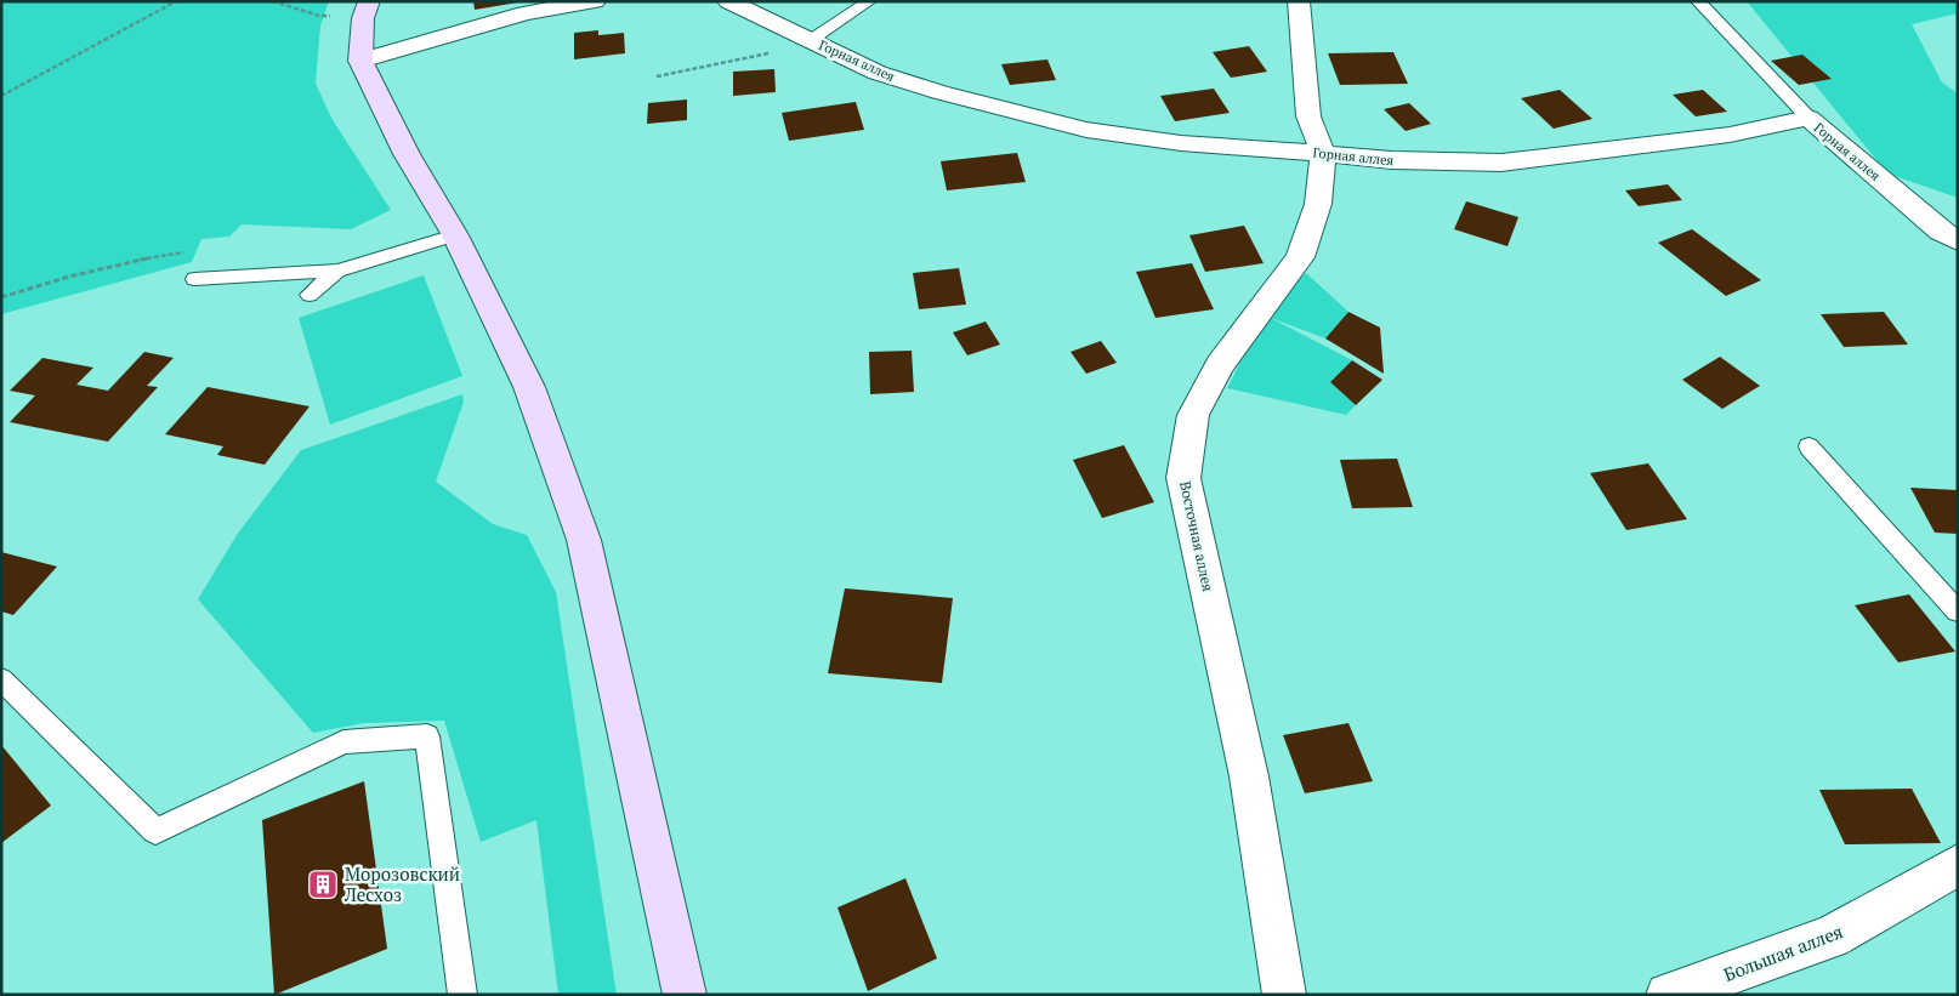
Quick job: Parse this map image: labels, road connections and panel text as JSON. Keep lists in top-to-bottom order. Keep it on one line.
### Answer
{"streets":{"street":["Горная аллея","Восточная аллея","Большая аллея"]},"crossings":[["Горная аллея","Восточная аллея"]],"places":{"building":["Морозовский Лесхоз"]}}
